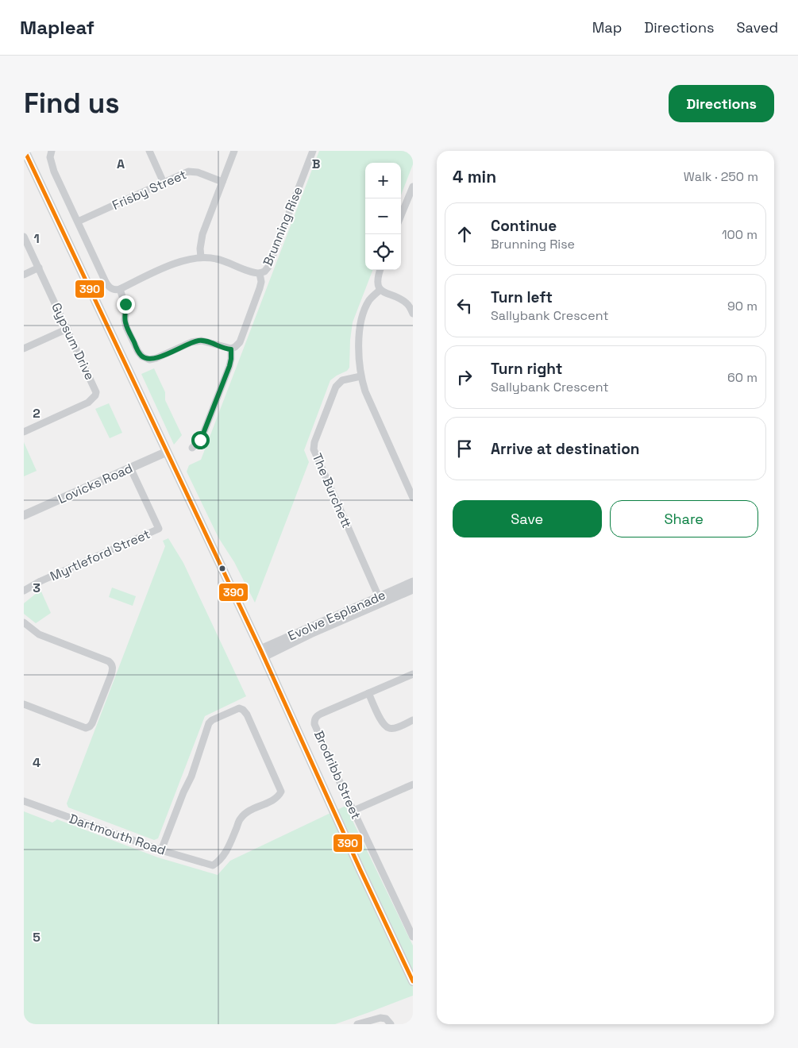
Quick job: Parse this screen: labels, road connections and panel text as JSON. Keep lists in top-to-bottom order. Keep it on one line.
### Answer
{"streets":{"street":["Frisby Street","Brunning Rise","Gypsum Drive","Lovicks Road","The Burchett","Myrtleford Street","Evolve Esplanade","Brodribb Street","Dartmouth Road"]},"crossings":[["Lovicks Road","Myrtleford Street"],["The Burchett","Evolve Esplanade"]],"lines":["transit line 390"],"page":{"header":"Mapleaf","nav":["Map","Directions","Saved"],"buttons":["Directions",["Save","Share"]],"title":"Find us","heading":["4 min","Walk · 250 m"],"map_buttons":["+","−"],"list":[["Continue","Brunning Rise","100 m"],["Turn left","Sallybank Crescent","90 m"],["Turn right","Sallybank Crescent","60 m"],"Arrive at destination"]},"grid":{"columns":["A","B"],"rows":["1","2","3","4","5"]}}
